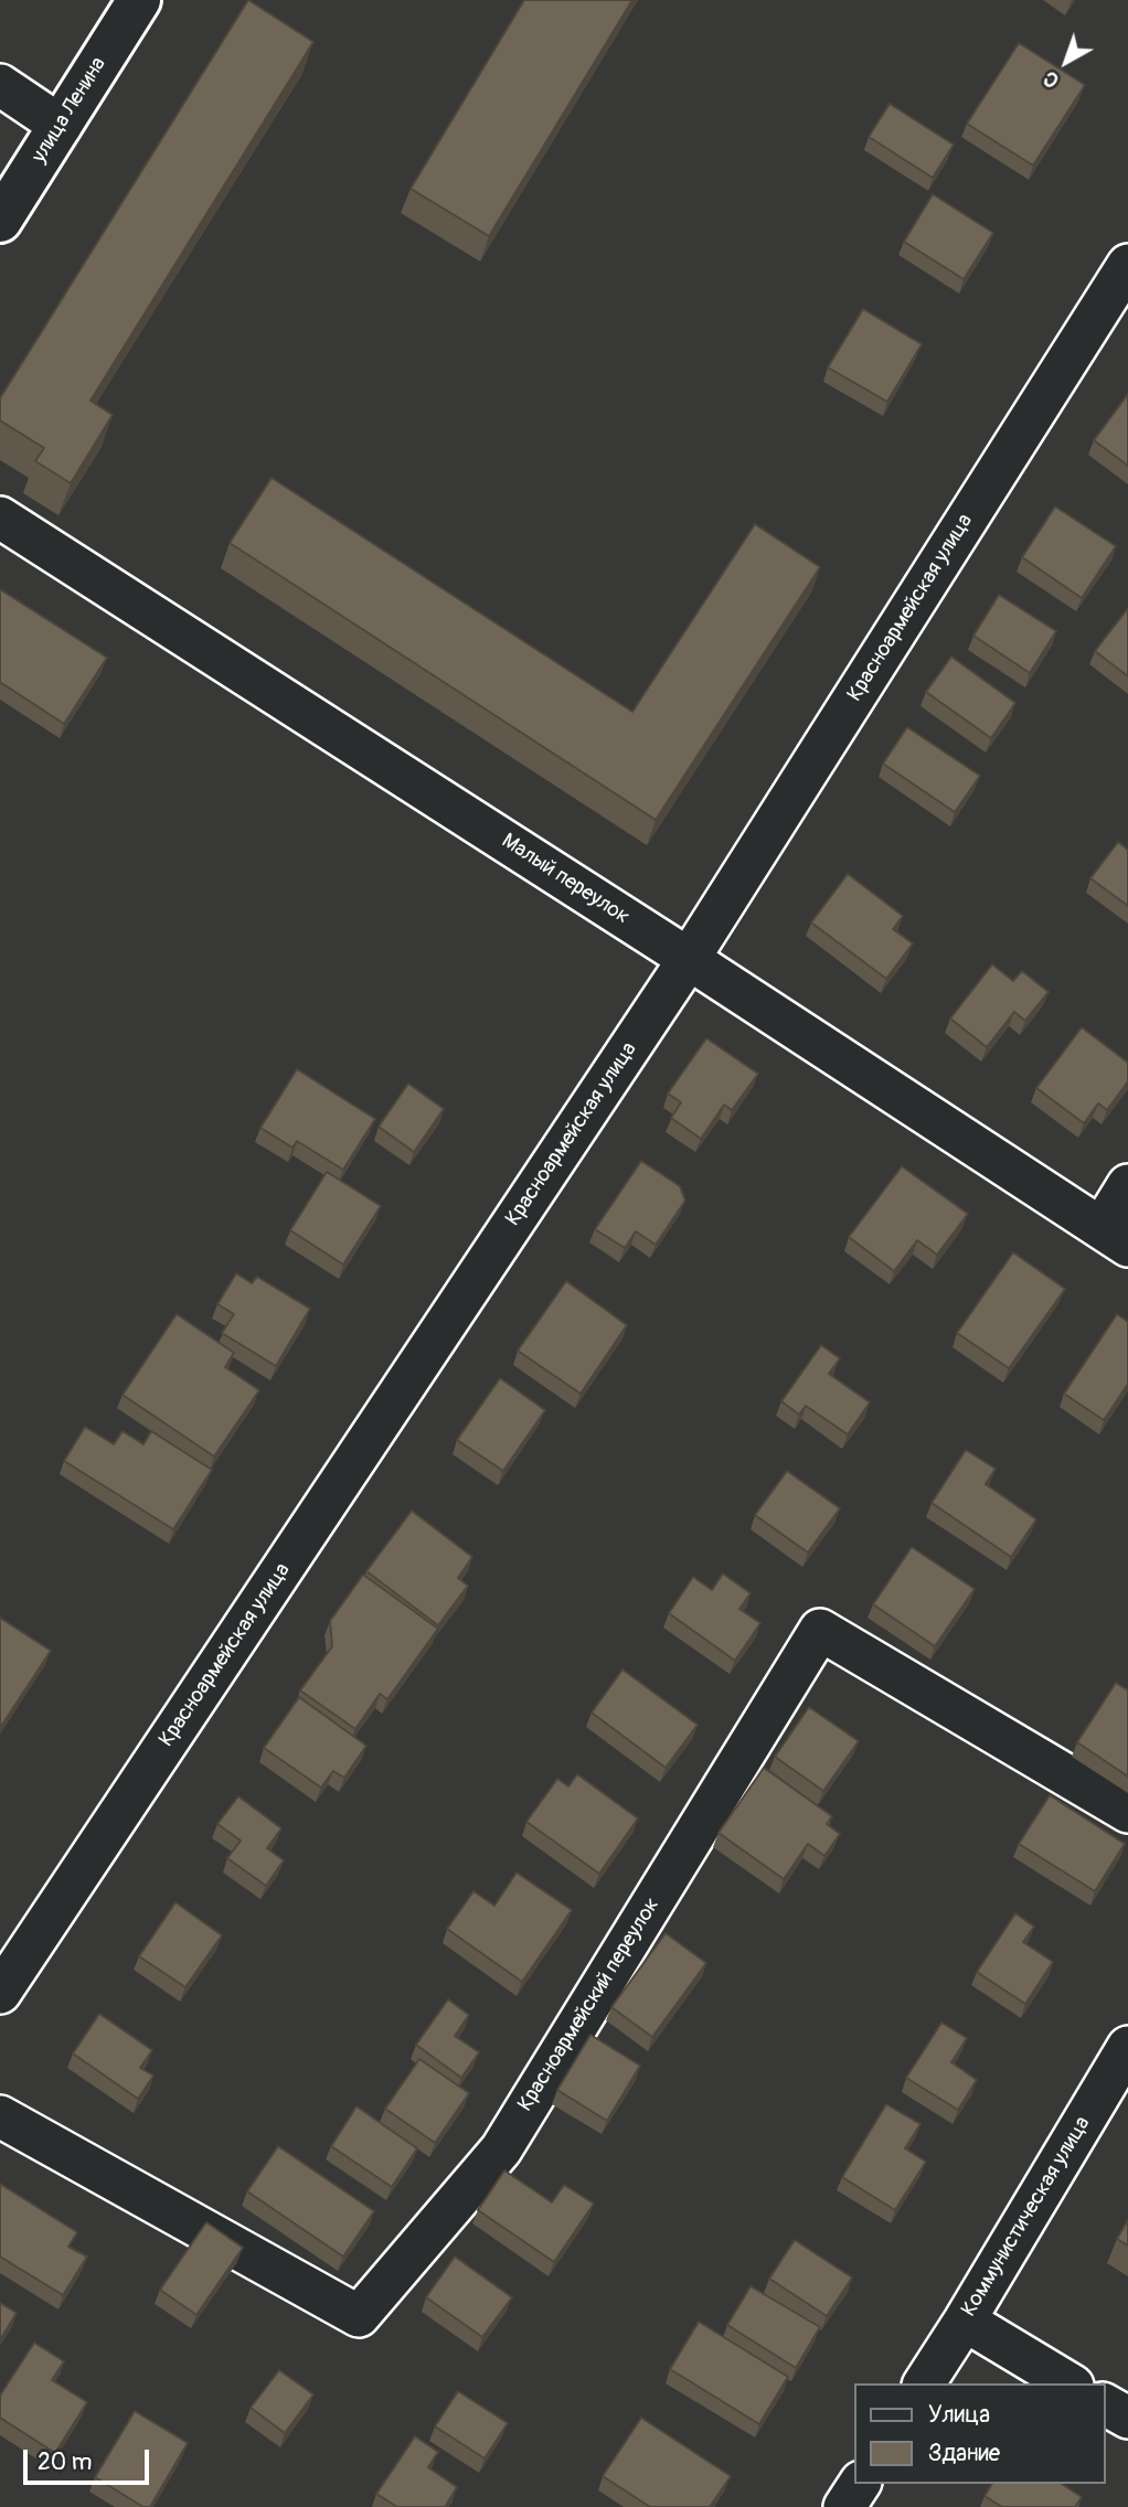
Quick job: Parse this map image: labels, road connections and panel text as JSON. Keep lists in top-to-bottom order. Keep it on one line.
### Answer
{"streets":{"street":["улица Ленина","Красноармейская улица","Малый переулок","Красноармейский переулок","Коммунистическая улица"]},"crossings":[["Красноармейская улица","Малый переулок"]],"legend":["Улица","Здание"],"scale_bar":"20 m","north":"bottom left"}
